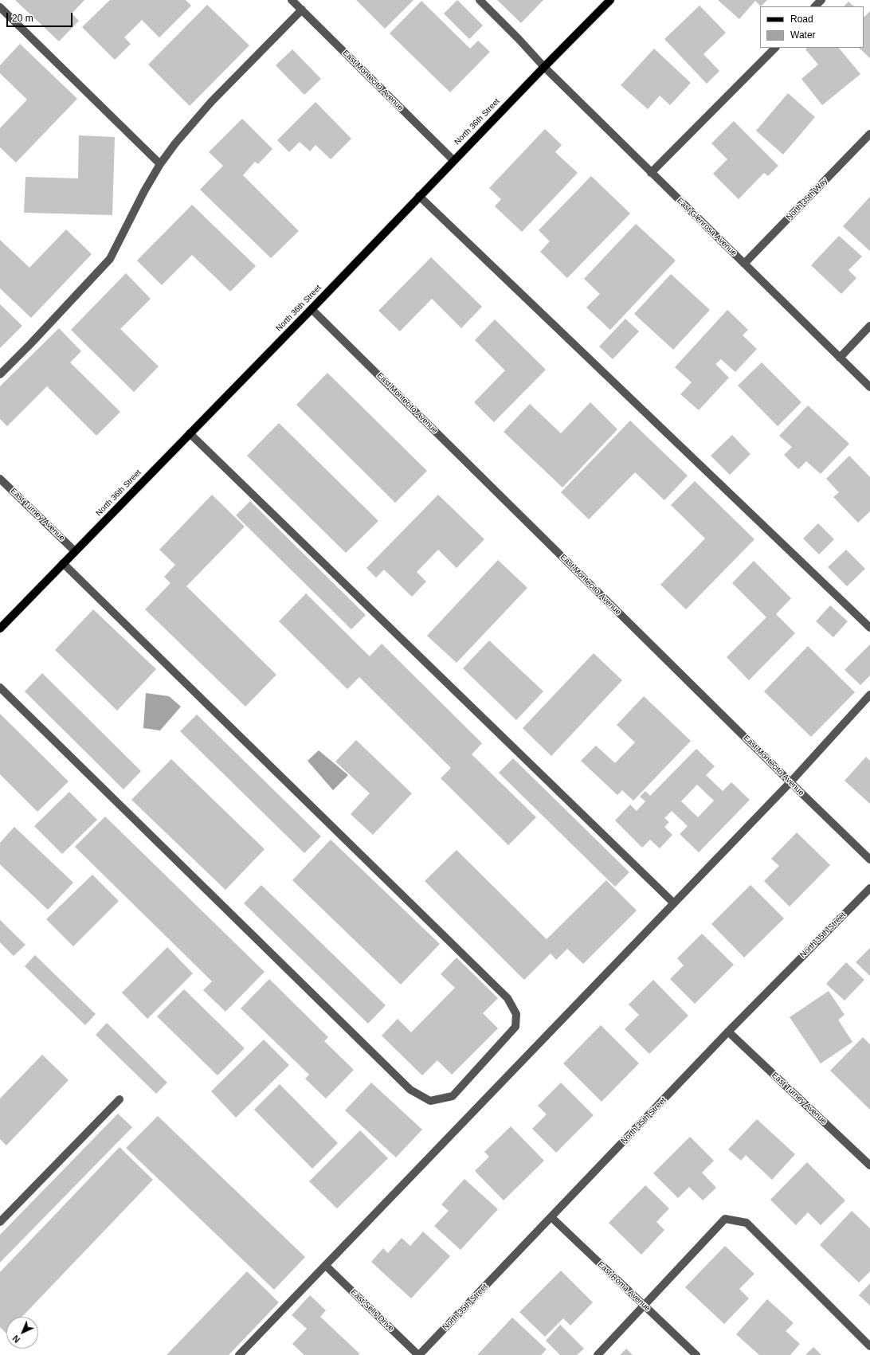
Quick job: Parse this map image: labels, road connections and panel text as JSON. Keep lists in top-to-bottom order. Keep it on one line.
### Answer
{"streets":{"main road":["North 36th Street"],"street":["East Montecito Avenue","North 35th Way","East Glenrosa Avenue","East Turney Avenue","North 35th Street","East Roma Avenue","East Sells Drive"]},"crossings":[["East Montecito Avenue","North 36th Street"],["North 36th Street","East Glenrosa Avenue"],["North 36th Street","East Turney Avenue"],["North 35th Way","East Glenrosa Avenue"],["East Turney Avenue","North 35th Street"],["North 35th Street","East Roma Avenue"],["North 35th Street","East Sells Drive"]],"legend":["Road","Water"],"scale_bar":"20 m","north":"bottom left"}
